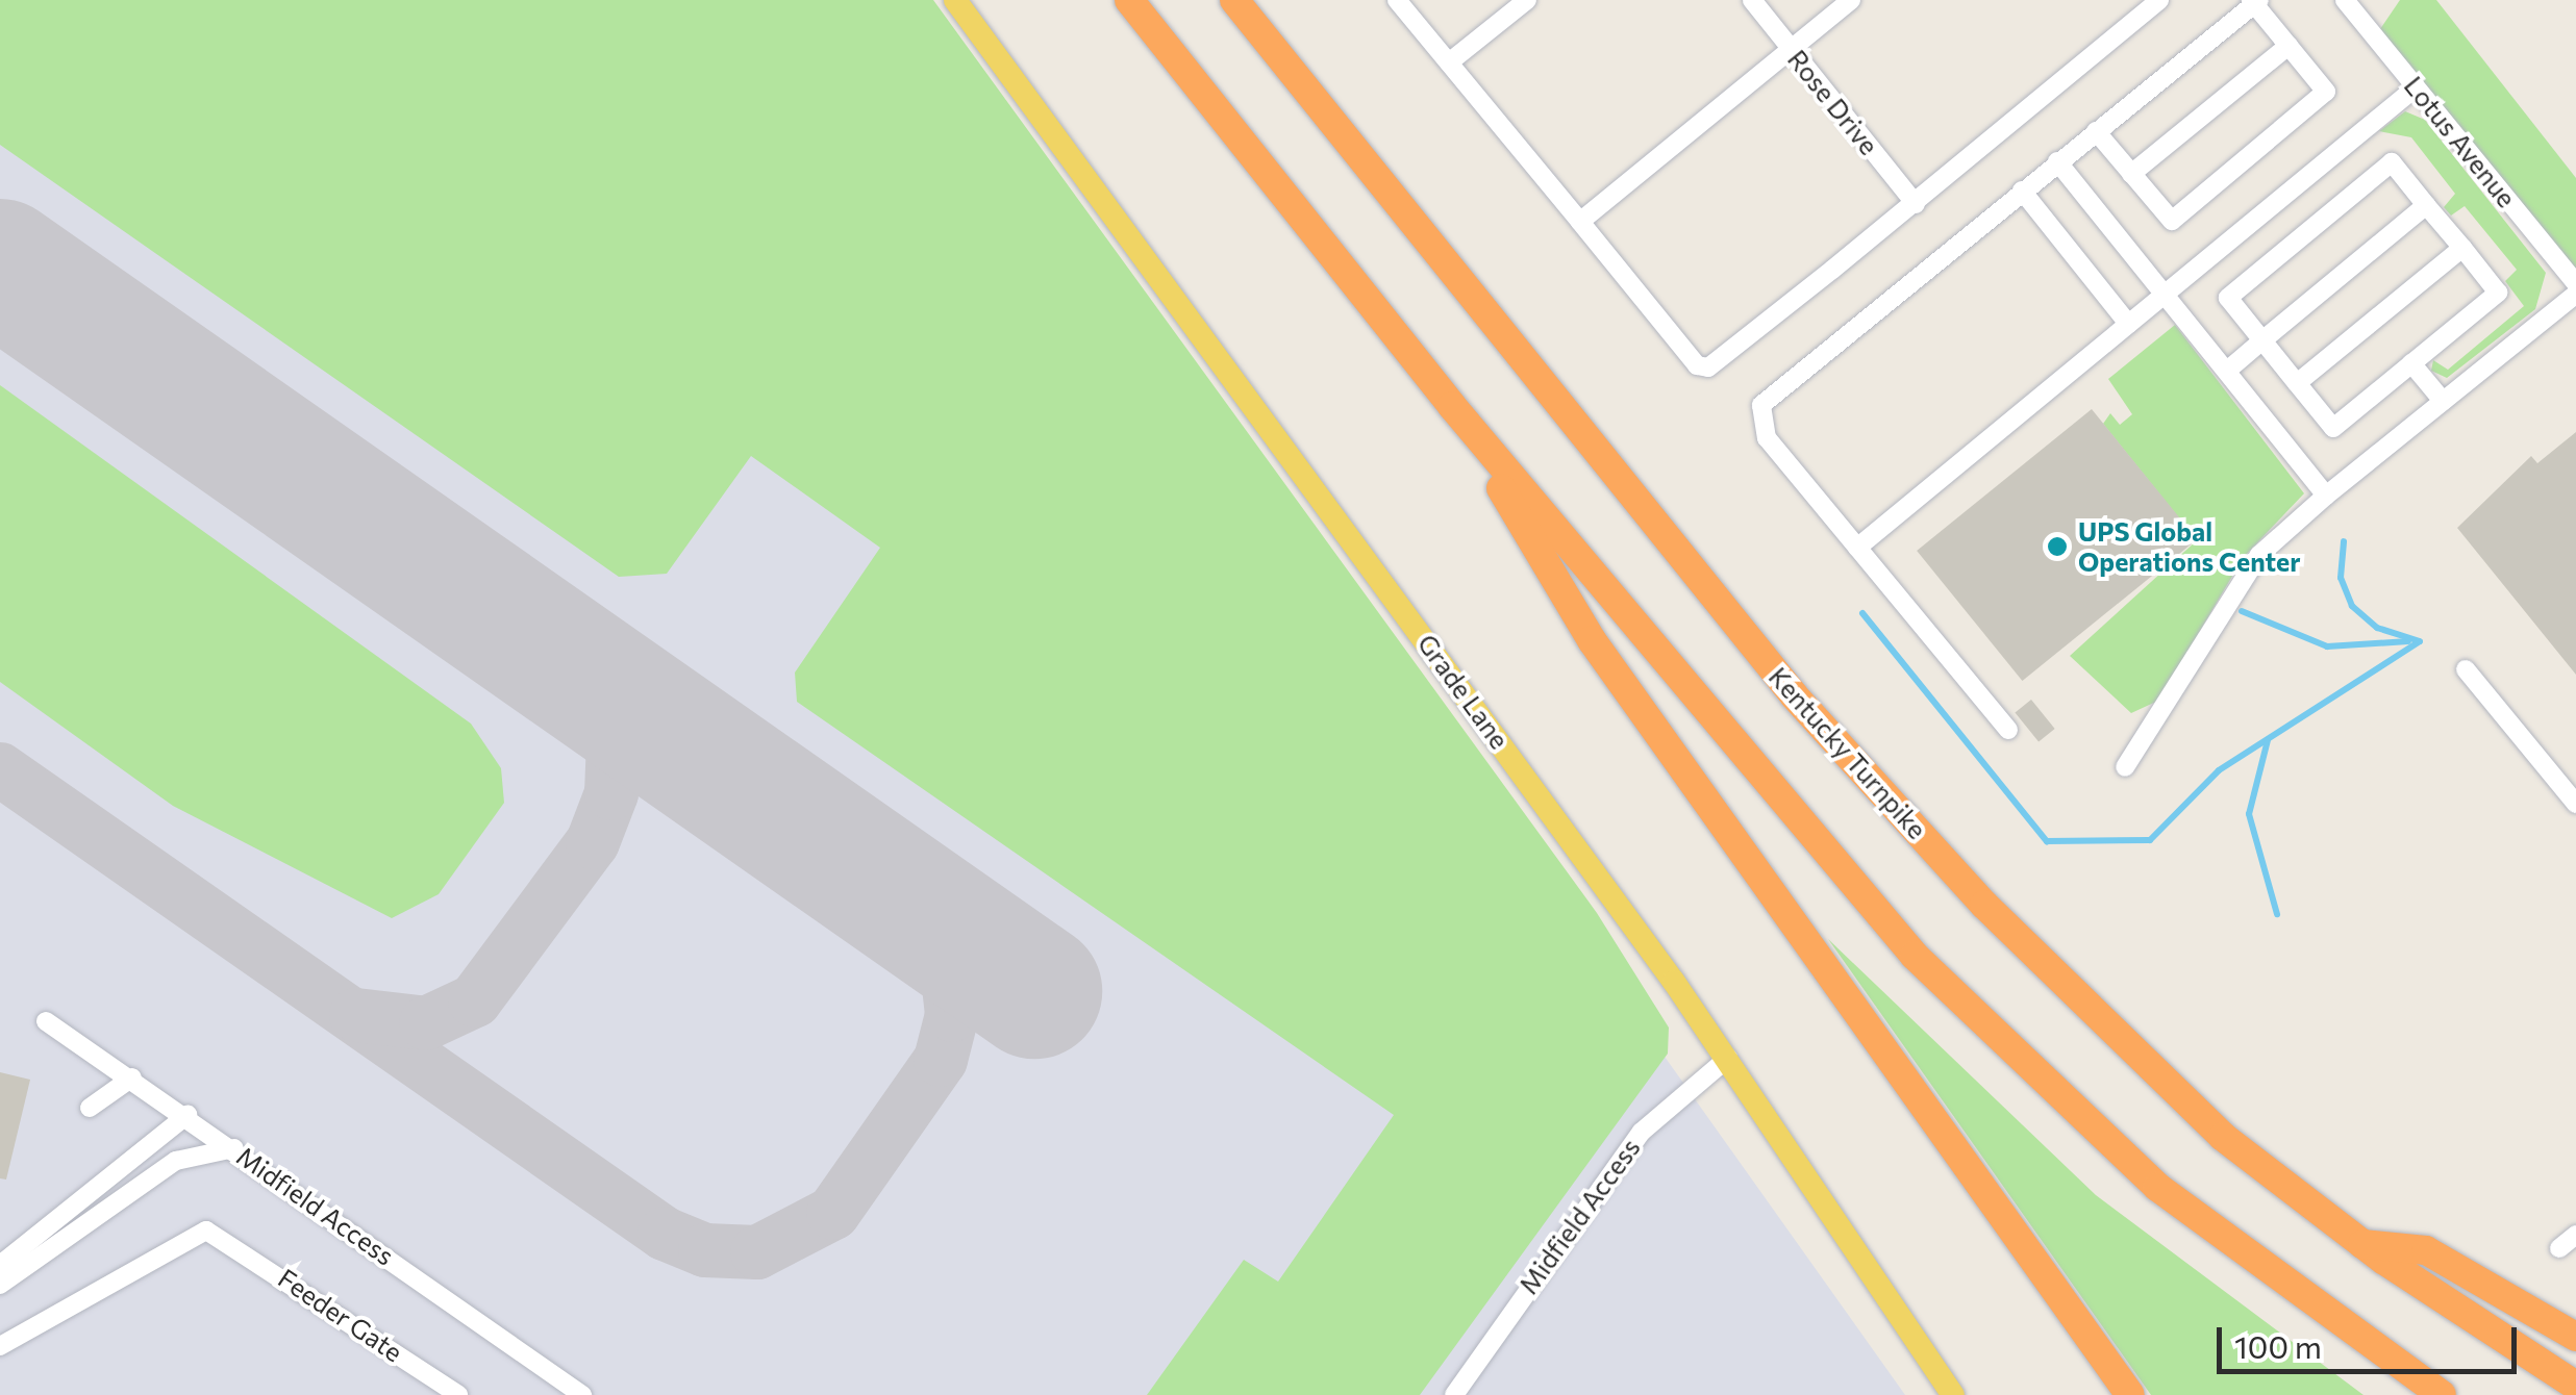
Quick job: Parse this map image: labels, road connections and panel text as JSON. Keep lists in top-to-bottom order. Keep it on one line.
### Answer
{"streets":{"highway":["Kentucky Turnpike"],"main road":["Grade Lane"],"street":["Rose Drive","Lotus Avenue","Midfield Access","Feeder Gate"]},"crossings":[["Grade Lane","Midfield Access"]],"places":["UPS Global Operations Center"],"scale_bar":"100 m"}
